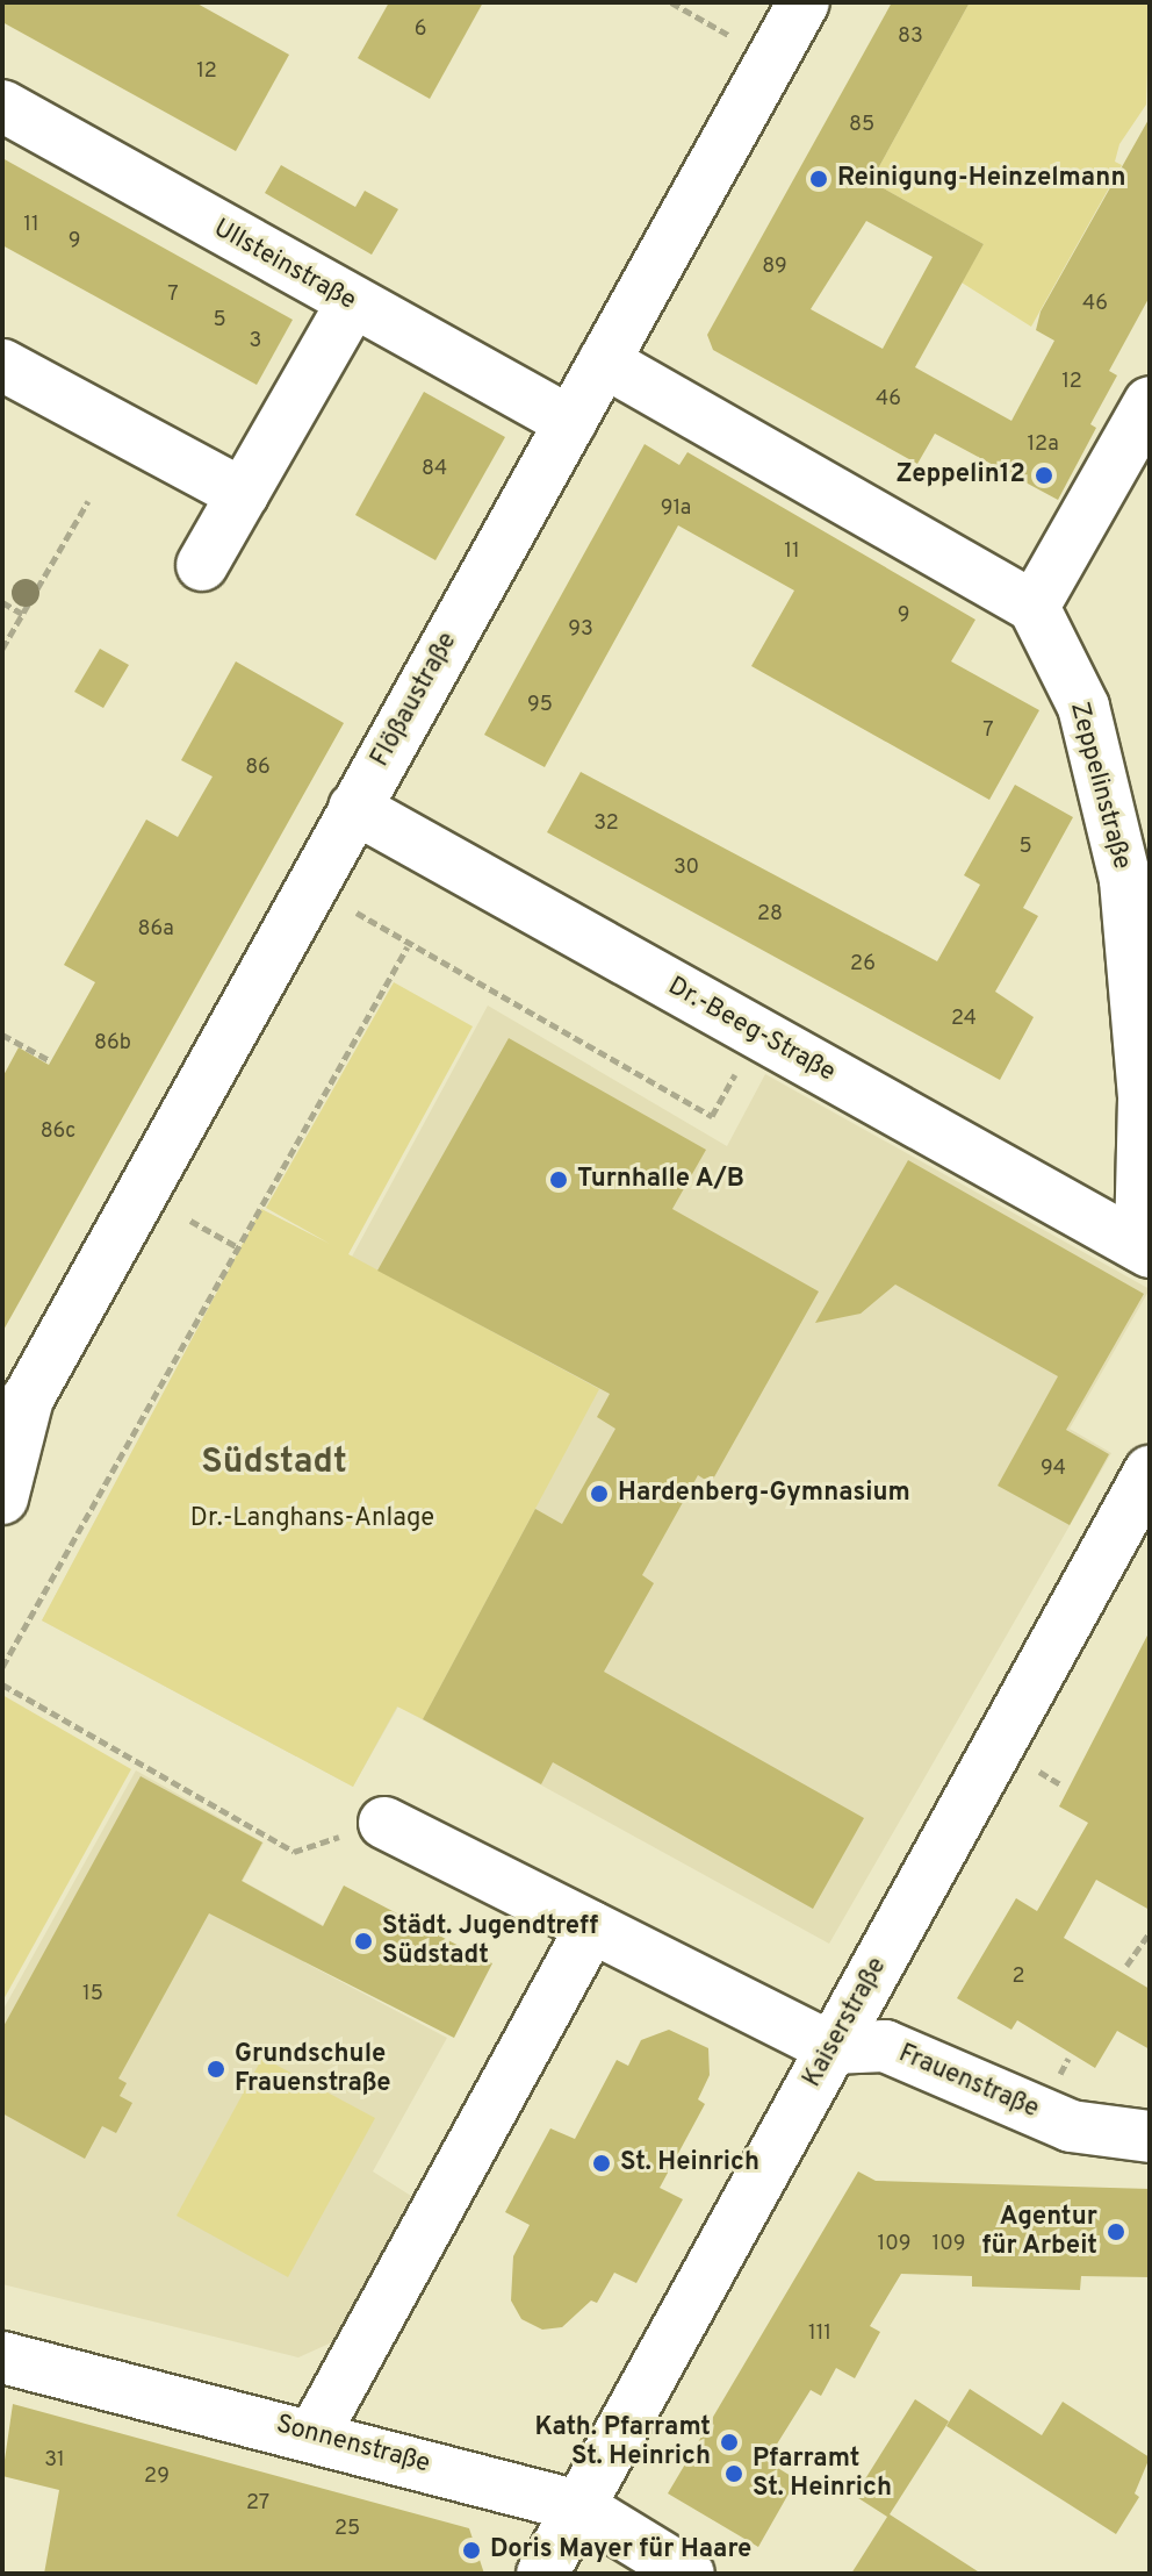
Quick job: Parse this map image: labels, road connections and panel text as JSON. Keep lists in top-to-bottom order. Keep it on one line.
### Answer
{"streets":{"street":["Ullsteinstraße","Flößaustraße","Zeppelinstraße","Dr.-Beeg-Straße","Kaiserstraße","Frauenstraße","Sonnenstraße"]},"crossings":[["Ullsteinstraße","Flößaustraße"],["Flößaustraße","Dr.-Beeg-Straße"],["Zeppelinstraße","Dr.-Beeg-Straße"],["Kaiserstraße","Frauenstraße"],["Kaiserstraße","Sonnenstraße"]],"districts":["Südstadt"],"parks":["Dr.-Langhans-Anlage"],"places":["Reinigung-Heinzelmann","Zeppelin12","Turnhalle A/B","Hardenberg-Gymnasium","Städt. Jugendtreff Südstadt","Grundschule Frauenstraße","St. Heinrich","Agentur für Arbeit","Kath. Pfarramt St. Heinrich","Pfarramt St. Heinrich","Doris Mayer für Haare"],"house_numbers":["6","83","12","85","11","9","89","7","46","5","3","12","46","12a","84","91a","11","9","93","95","7","86","32","5","30","28","86a","26","24","86b","86c","94","2","15","109","109","111","31","29","27","25"]}
